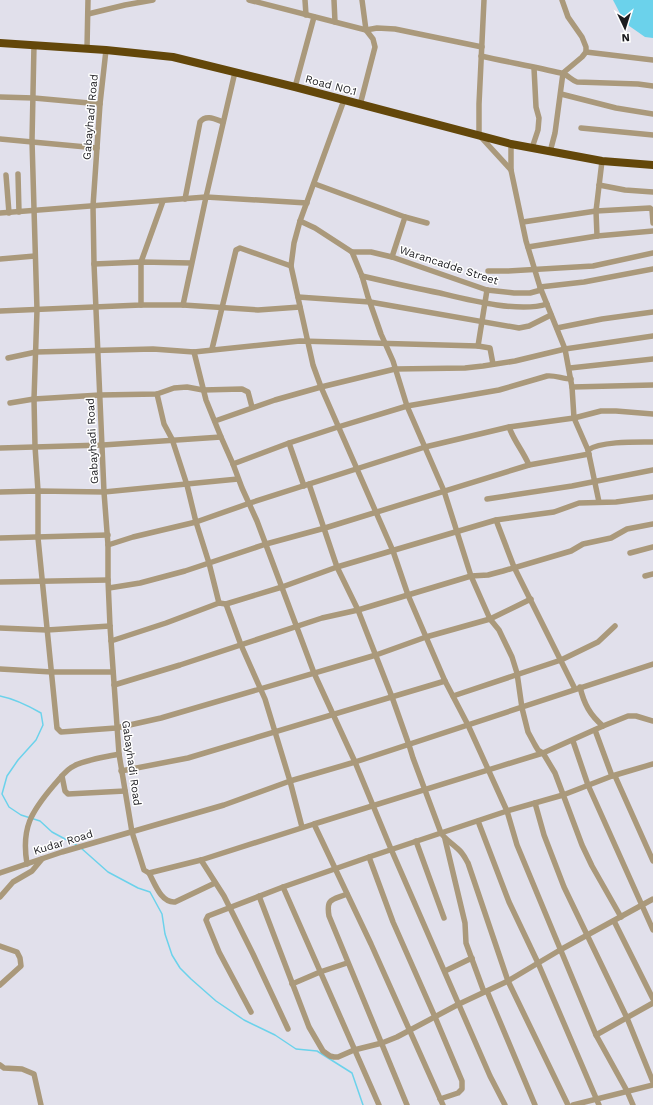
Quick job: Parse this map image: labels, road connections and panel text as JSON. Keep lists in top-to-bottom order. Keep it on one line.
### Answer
{"streets":{"highway":["Road NO.1"],"street":["Gabayhadi Road","Warancadde Street","Kudar Road"]},"crossings":[["Road NO.1","Gabayhadi Road"],["Gabayhadi Road","Kudar Road"]],"north":"bottom"}
